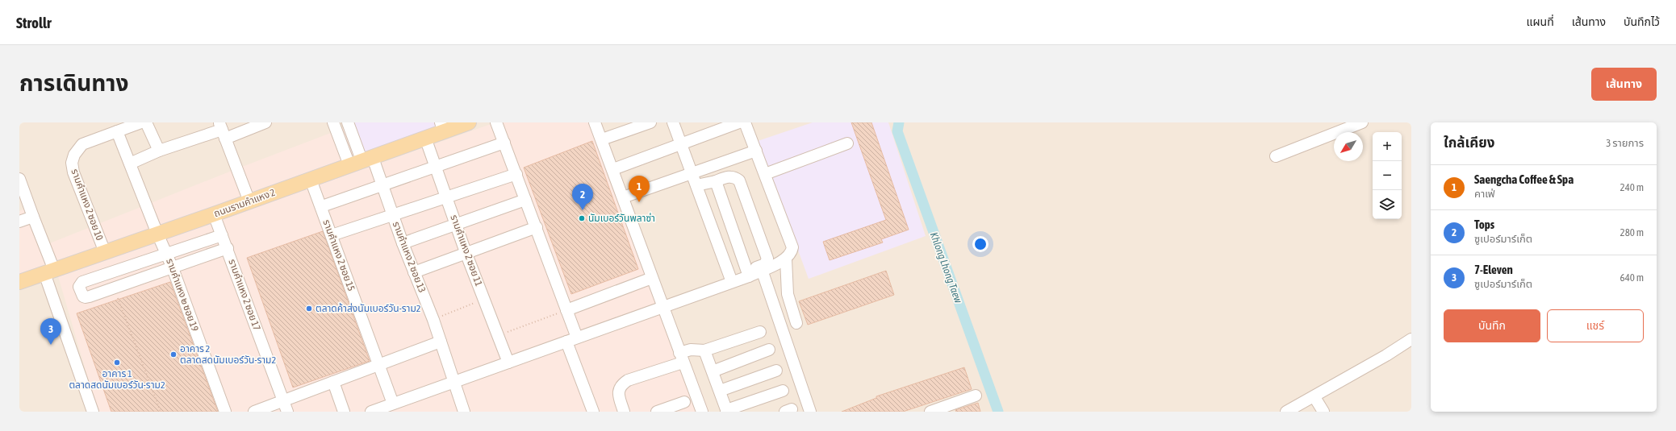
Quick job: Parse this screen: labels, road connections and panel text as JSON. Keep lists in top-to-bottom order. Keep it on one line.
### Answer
{"streets":{"main road":["ถนนรามคำแหง 2"],"street":["รามคำแหง 2 ซอย 10","รามคำแหง 2 ซอย 11","รามคำแหง 2 ซอย 15","รามคำแหง 2 ซอย 13","รามคำแหง ๒ ซอย 19","รามคำแหง 2 ซอย 17"]},"crossings":[["ถนนรามคำแหง 2","รามคำแหง 2 ซอย 10"],["ถนนรามคำแหง 2","รามคำแหง 2 ซอย 11"],["ถนนรามคำแหง 2","รามคำแหง 2 ซอย 15"],["ถนนรามคำแหง 2","รามคำแหง 2 ซอย 13"],["ถนนรามคำแหง 2","รามคำแหง ๒ ซอย 19"],["ถนนรามคำแหง 2","รามคำแหง 2 ซอย 17"],["รามคำแหง 2 ซอย 10","รามคำแหง ๒ ซอย 19"]],"water":["Khlong Lhong Taew"],"places":["นัมเบอร์วันพลาซ่า","ตลาดค้าส่งนัมเบอร์วัน-ราม2","อาคาร 2 ตลาดสดนัมเบอร์วัน-ราม2","อาคาร 1 ตลาดสดนัมเบอร์วัน-ราม2"],"north":"bottom left","page":{"header":"Strollr","nav":["แผนที่","เส้นทาง","บันทึกไว้"],"title":"การเดินทาง","buttons":["เส้นทาง",["บันทึก","แชร์"]],"heading":["ใกล้เคียง","3 รายการ"],"map_buttons":["+","−"],"list":[{"mark":"1","name":"Saengcha Coffee & Spa","note":"คาเฟ่","value":"240 m"},{"mark":"2","name":"Tops","note":"ซูเปอร์มาร์เก็ต","value":"280 m"},{"mark":"3","name":"7-Eleven","note":"ซูเปอร์มาร์เก็ต","value":"640 m"}],"pins":["1","2","3"]}}
